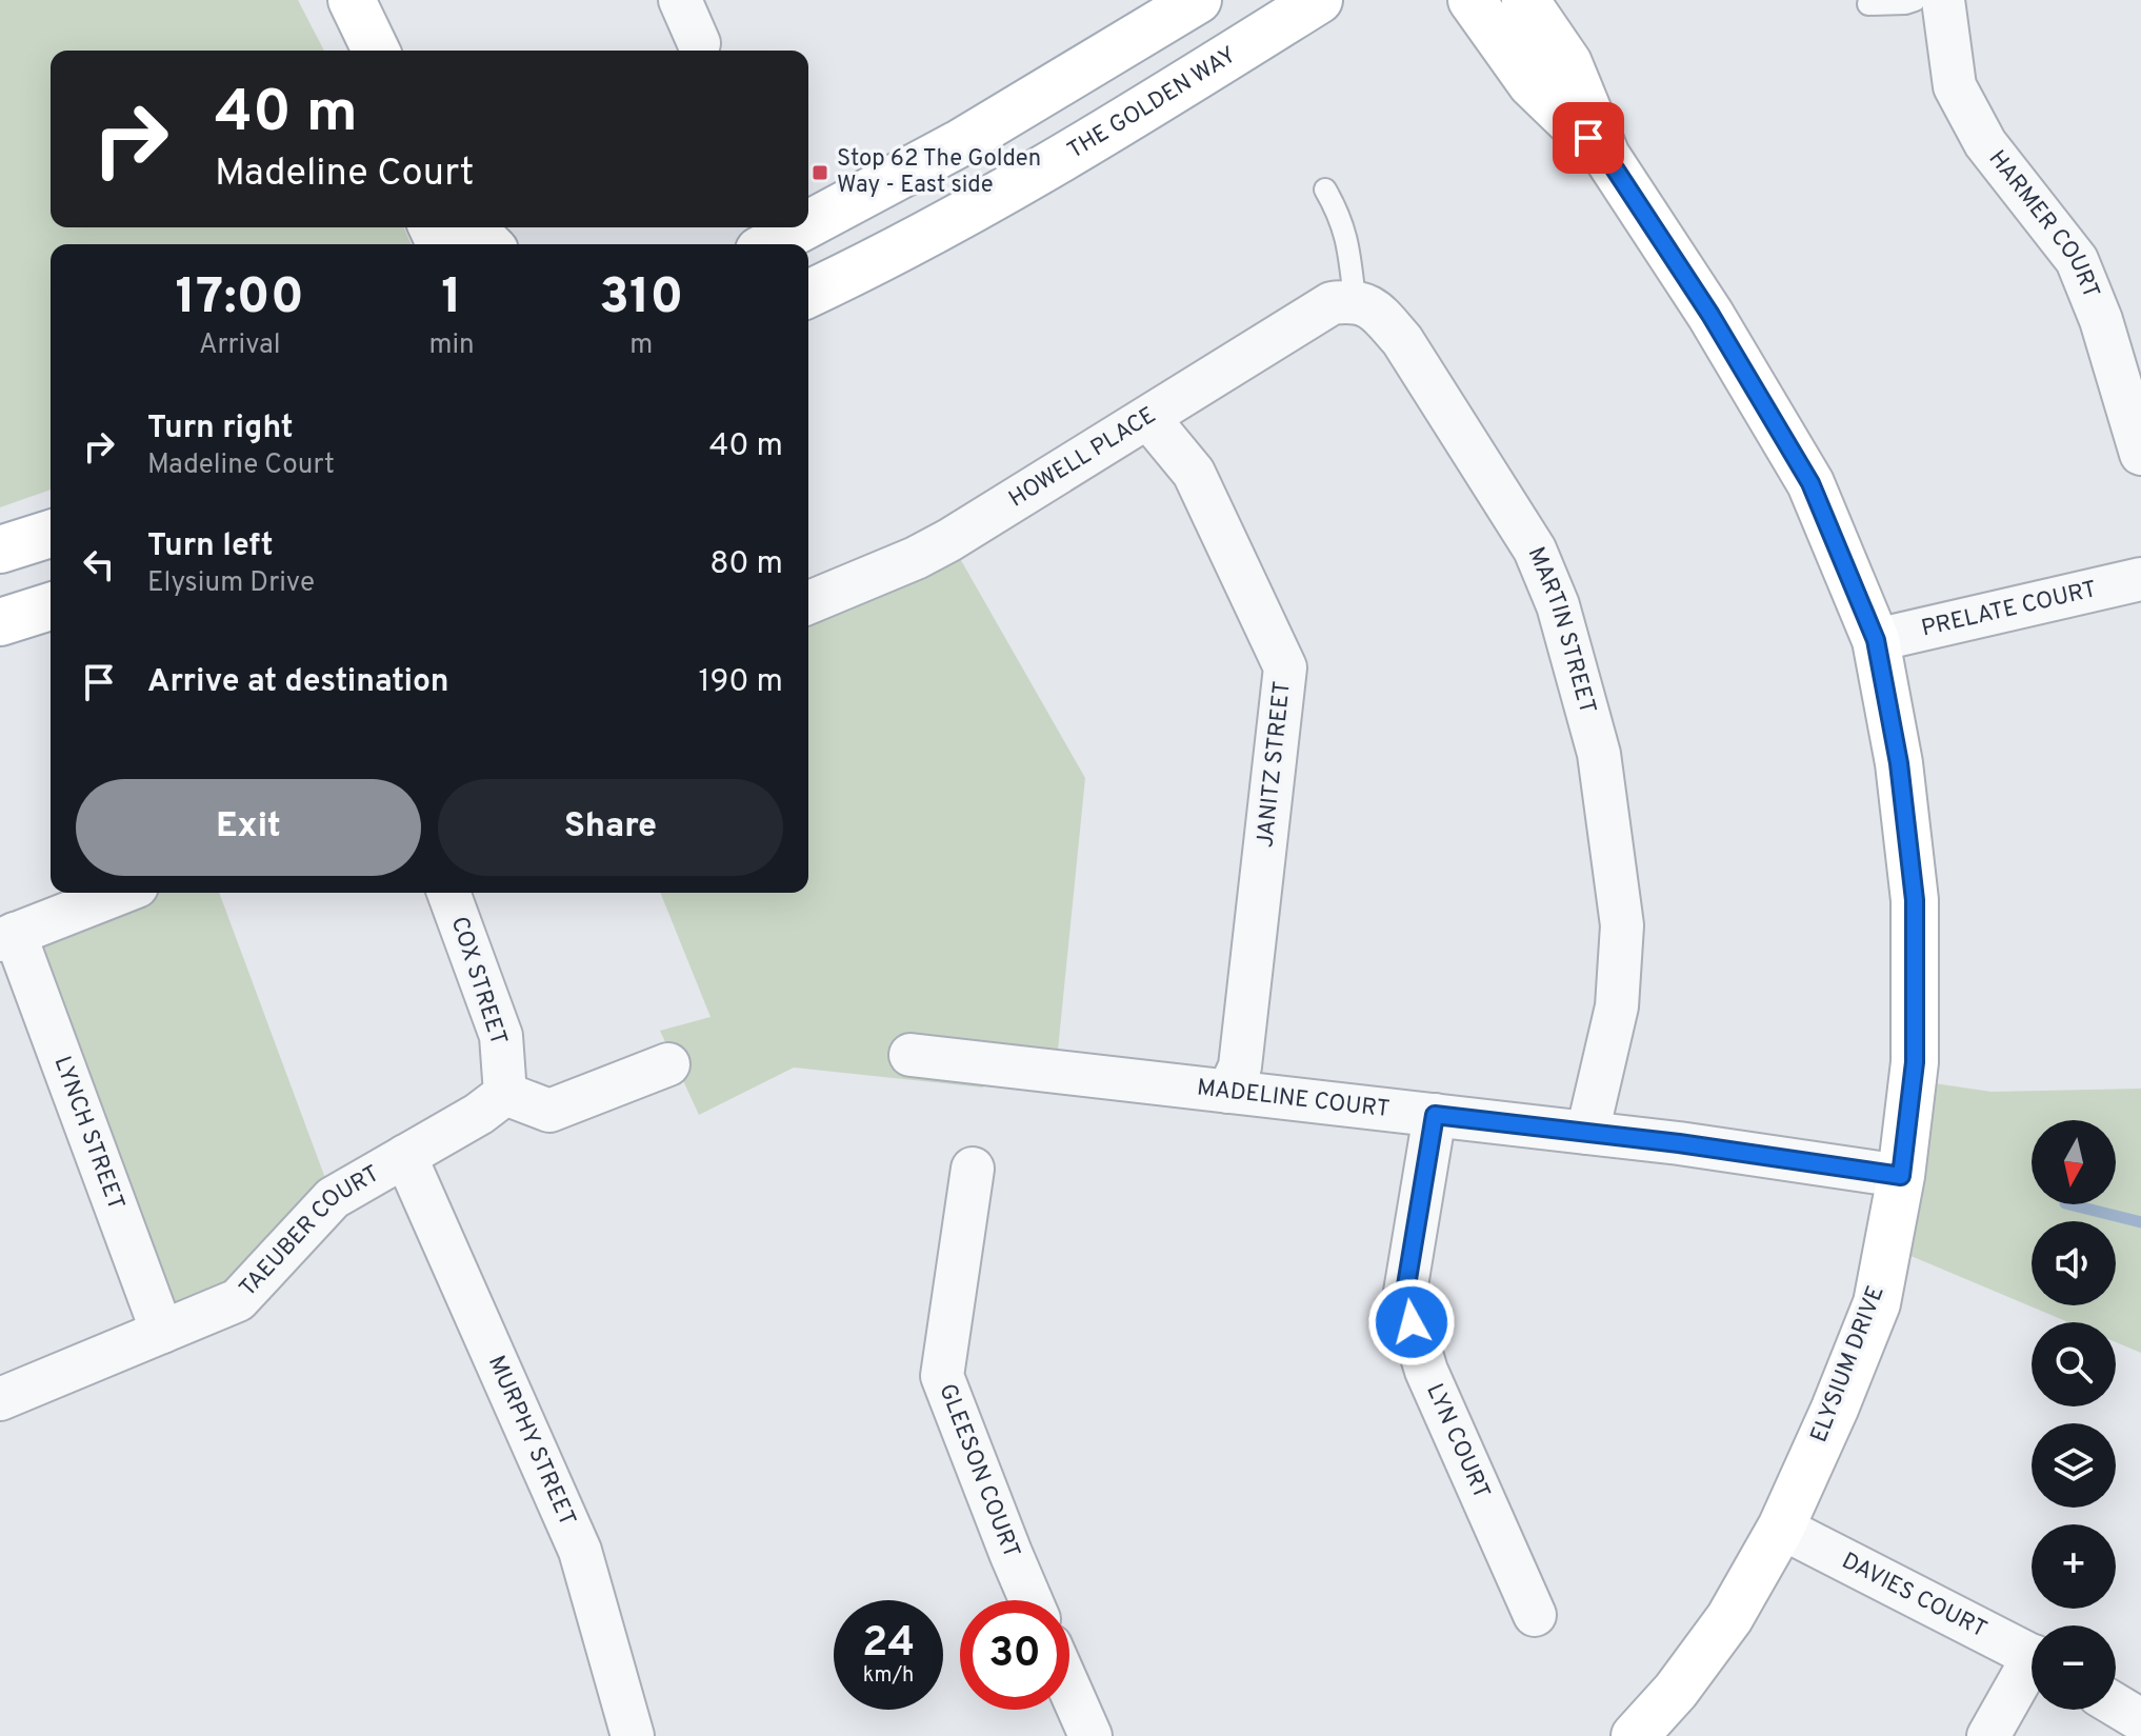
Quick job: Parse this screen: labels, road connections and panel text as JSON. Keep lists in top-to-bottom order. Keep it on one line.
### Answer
{"streets":{"street":["THE GOLDEN WAY","HARMER COURT","HOWELL PLACE","PRELATE COURT","MARTIN STREET","JANITZ STREET","COX STREET","MADELINE COURT","LYNCH STREET","TAEUBER COURT","ELYSIUM DRIVE","MURPHY STREET","LYN COURT","GLEESON COURT","DAVIES COURT"]},"crossings":[["HOWELL PLACE","MARTIN STREET"],["HOWELL PLACE","JANITZ STREET"],["PRELATE COURT","ELYSIUM DRIVE"],["MARTIN STREET","MADELINE COURT"],["JANITZ STREET","MADELINE COURT"],["COX STREET","TAEUBER COURT"],["MADELINE COURT","ELYSIUM DRIVE"],["MADELINE COURT","LYN COURT"],["LYNCH STREET","TAEUBER COURT"],["TAEUBER COURT","MURPHY STREET"],["ELYSIUM DRIVE","DAVIES COURT"]],"places":{"transit":["Stop 62 The Golden Way - East side"]},"north":"bottom","page":{"turn":["40 m","Madeline Court"],"eta":["17:00","Arrival","1","min","310","m"],"list":[{"name":"Turn right","note":"Madeline Court","value":"40 m"},{"name":"Turn left","note":"Elysium Drive","value":"80 m"},{"name":"Arrive at destination","value":"190 m"}],"buttons":["Exit","Share"],"map_buttons":["+","−"],"speed":"24 km/h","limit":"30"}}
